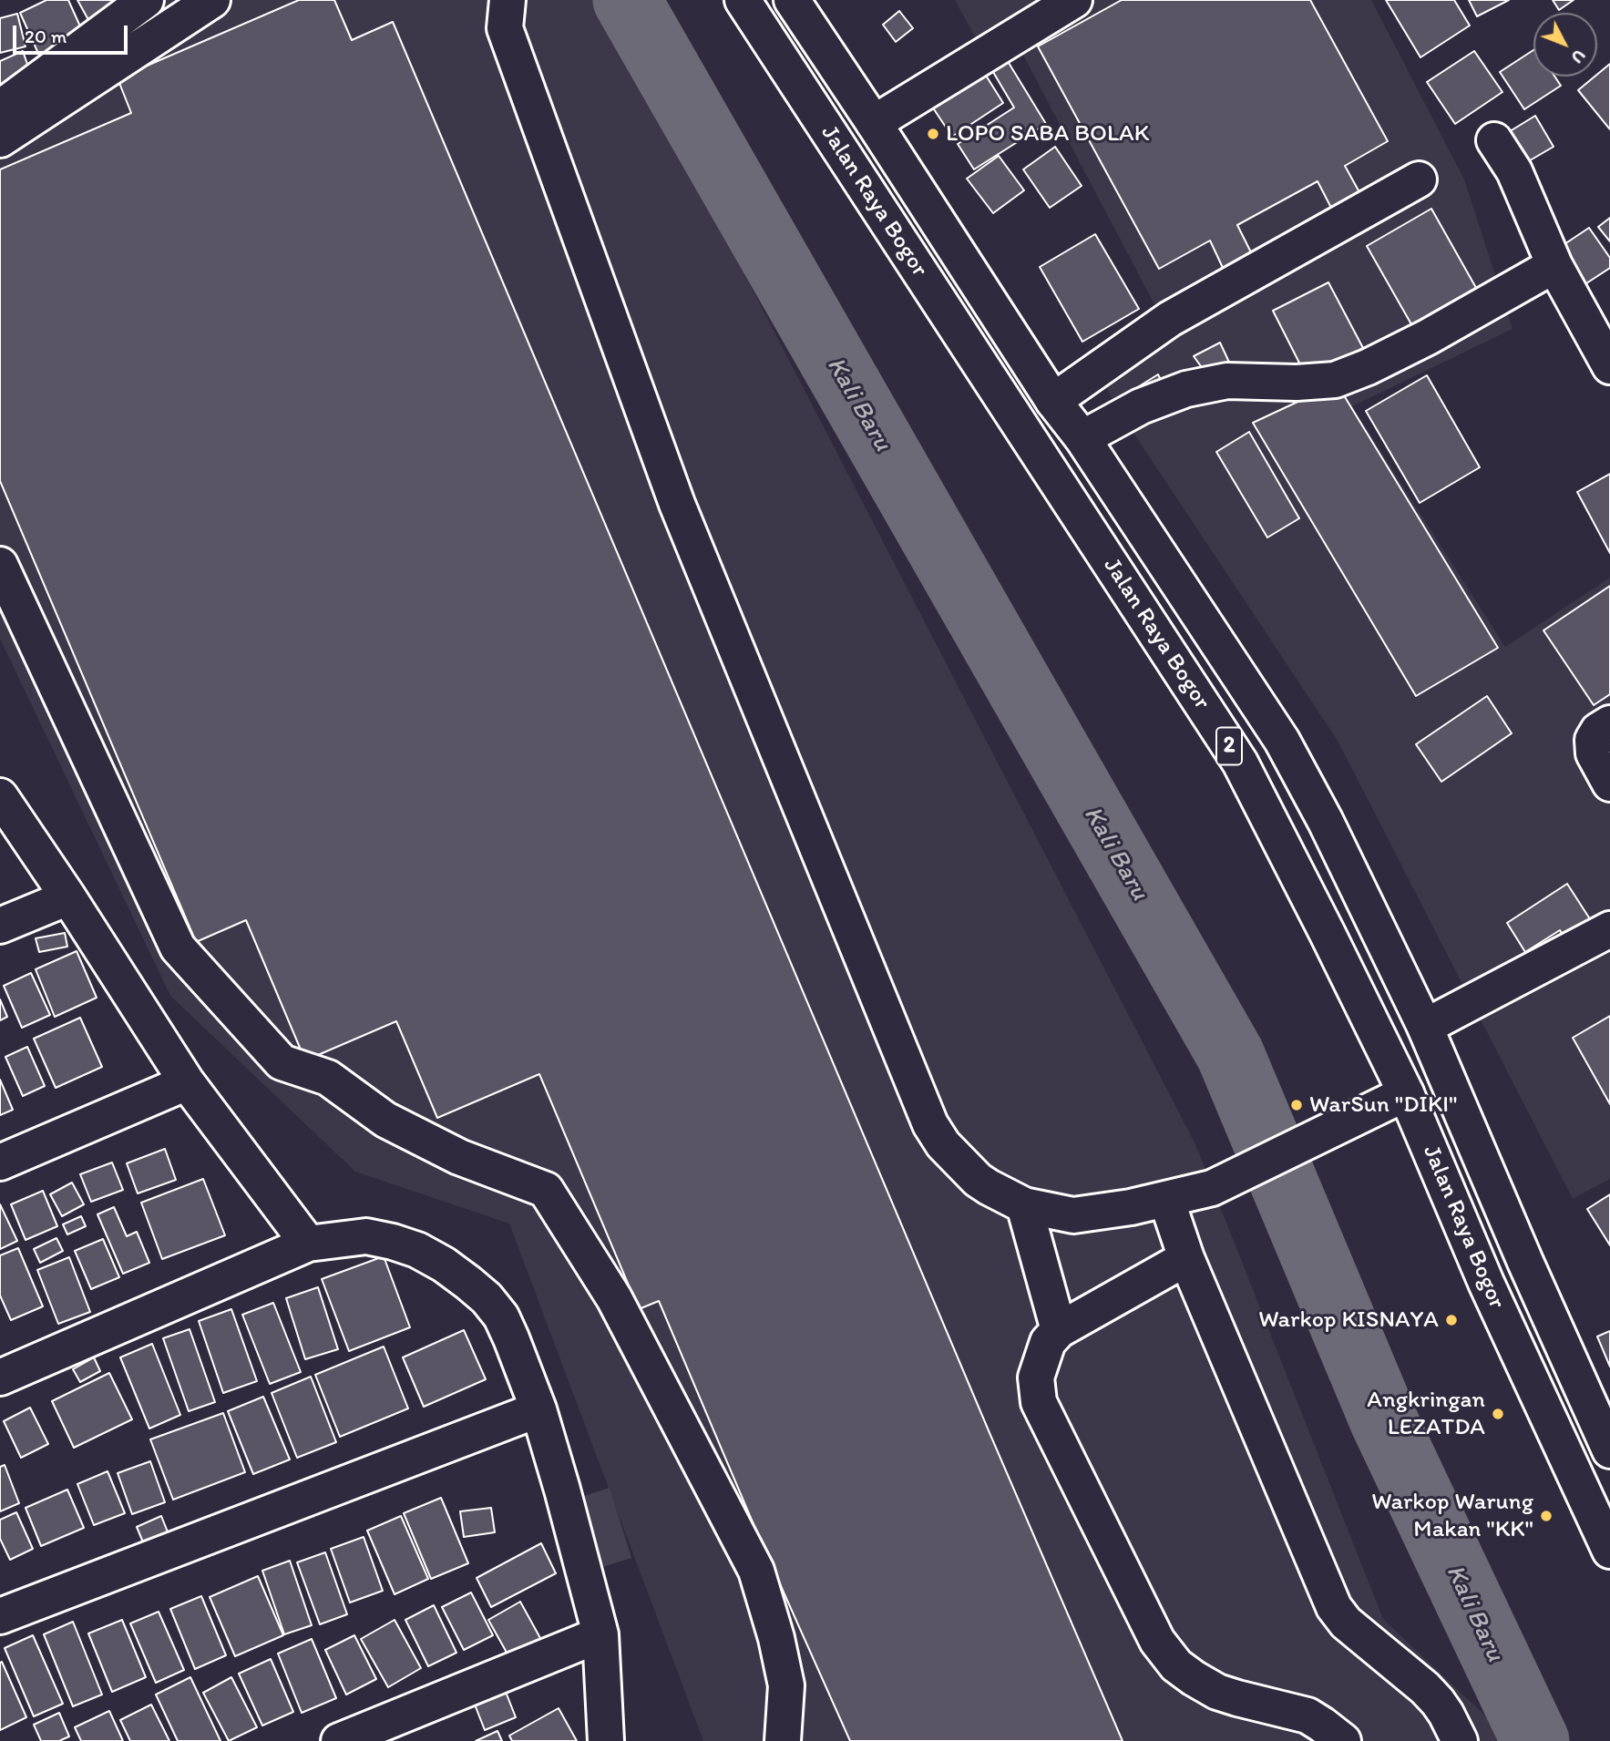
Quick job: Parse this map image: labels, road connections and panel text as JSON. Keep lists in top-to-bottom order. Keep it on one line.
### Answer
{"streets":{"main road":["Jalan Raya Bogor","2"]},"water":["Kali Baru"],"places":["LOPO SABA BOLAK","WarSun \"DIKI\"","Warkop KISNAYA","Angkringan LEZATDA","Warkop Warung Makan \"KK\""],"scale_bar":"20 m","north":"bottom right"}
